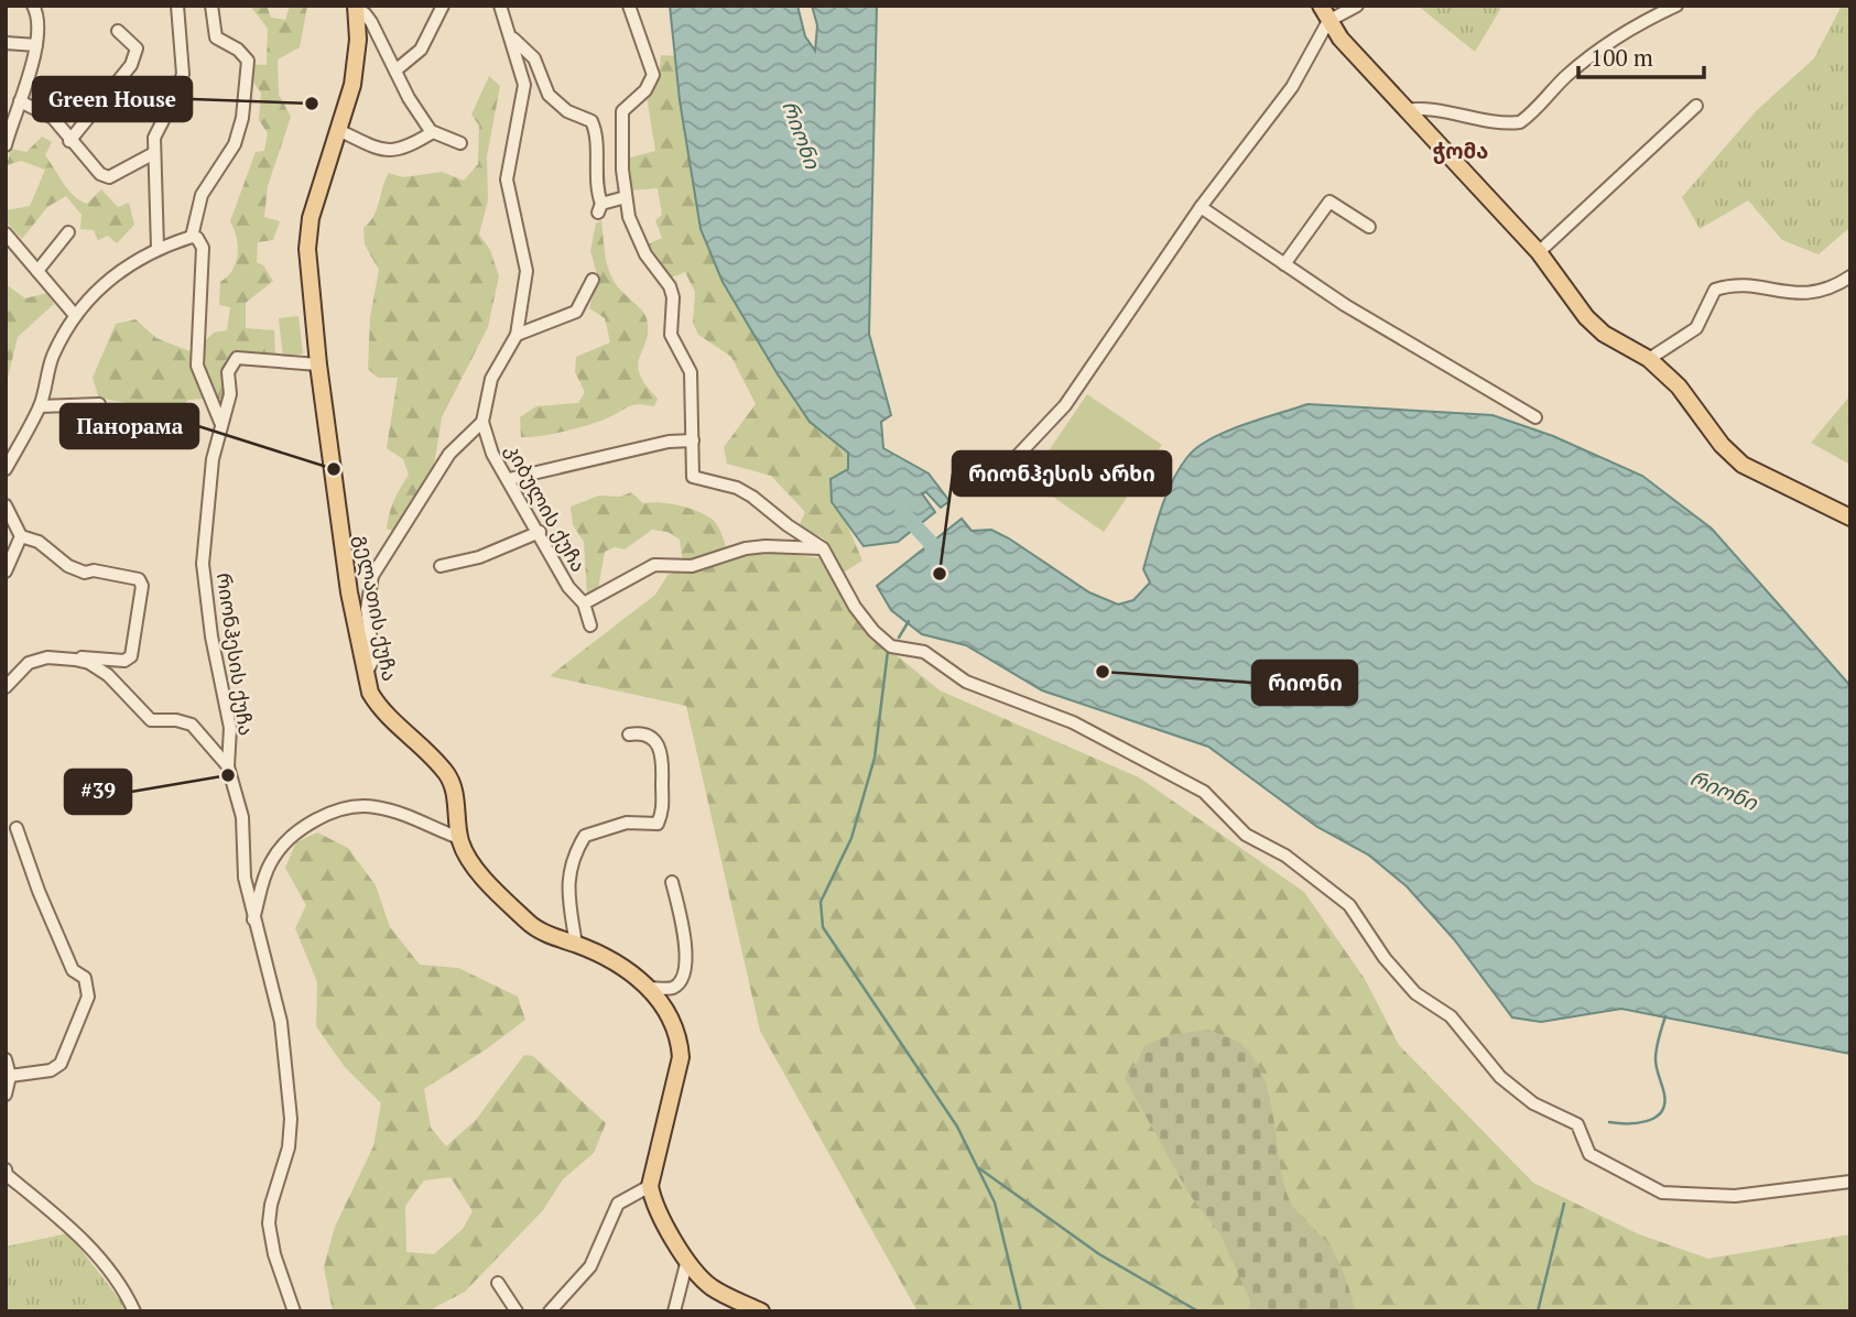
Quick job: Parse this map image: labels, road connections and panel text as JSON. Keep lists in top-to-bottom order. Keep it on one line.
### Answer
{"streets":{"main road":["გელათის ქუჩა"],"street":["კიბულის ქუჩა","რიონჰესის ქუჩა"]},"crossings":[["გელათის ქუჩა","რიონჰესის ქუჩა"]],"districts":["ჭომა"],"water":["რიონი"],"places":["Green House","Панорама","რიონჰესის არხი","რიონი","#39"],"scale_bar":"100 m"}
